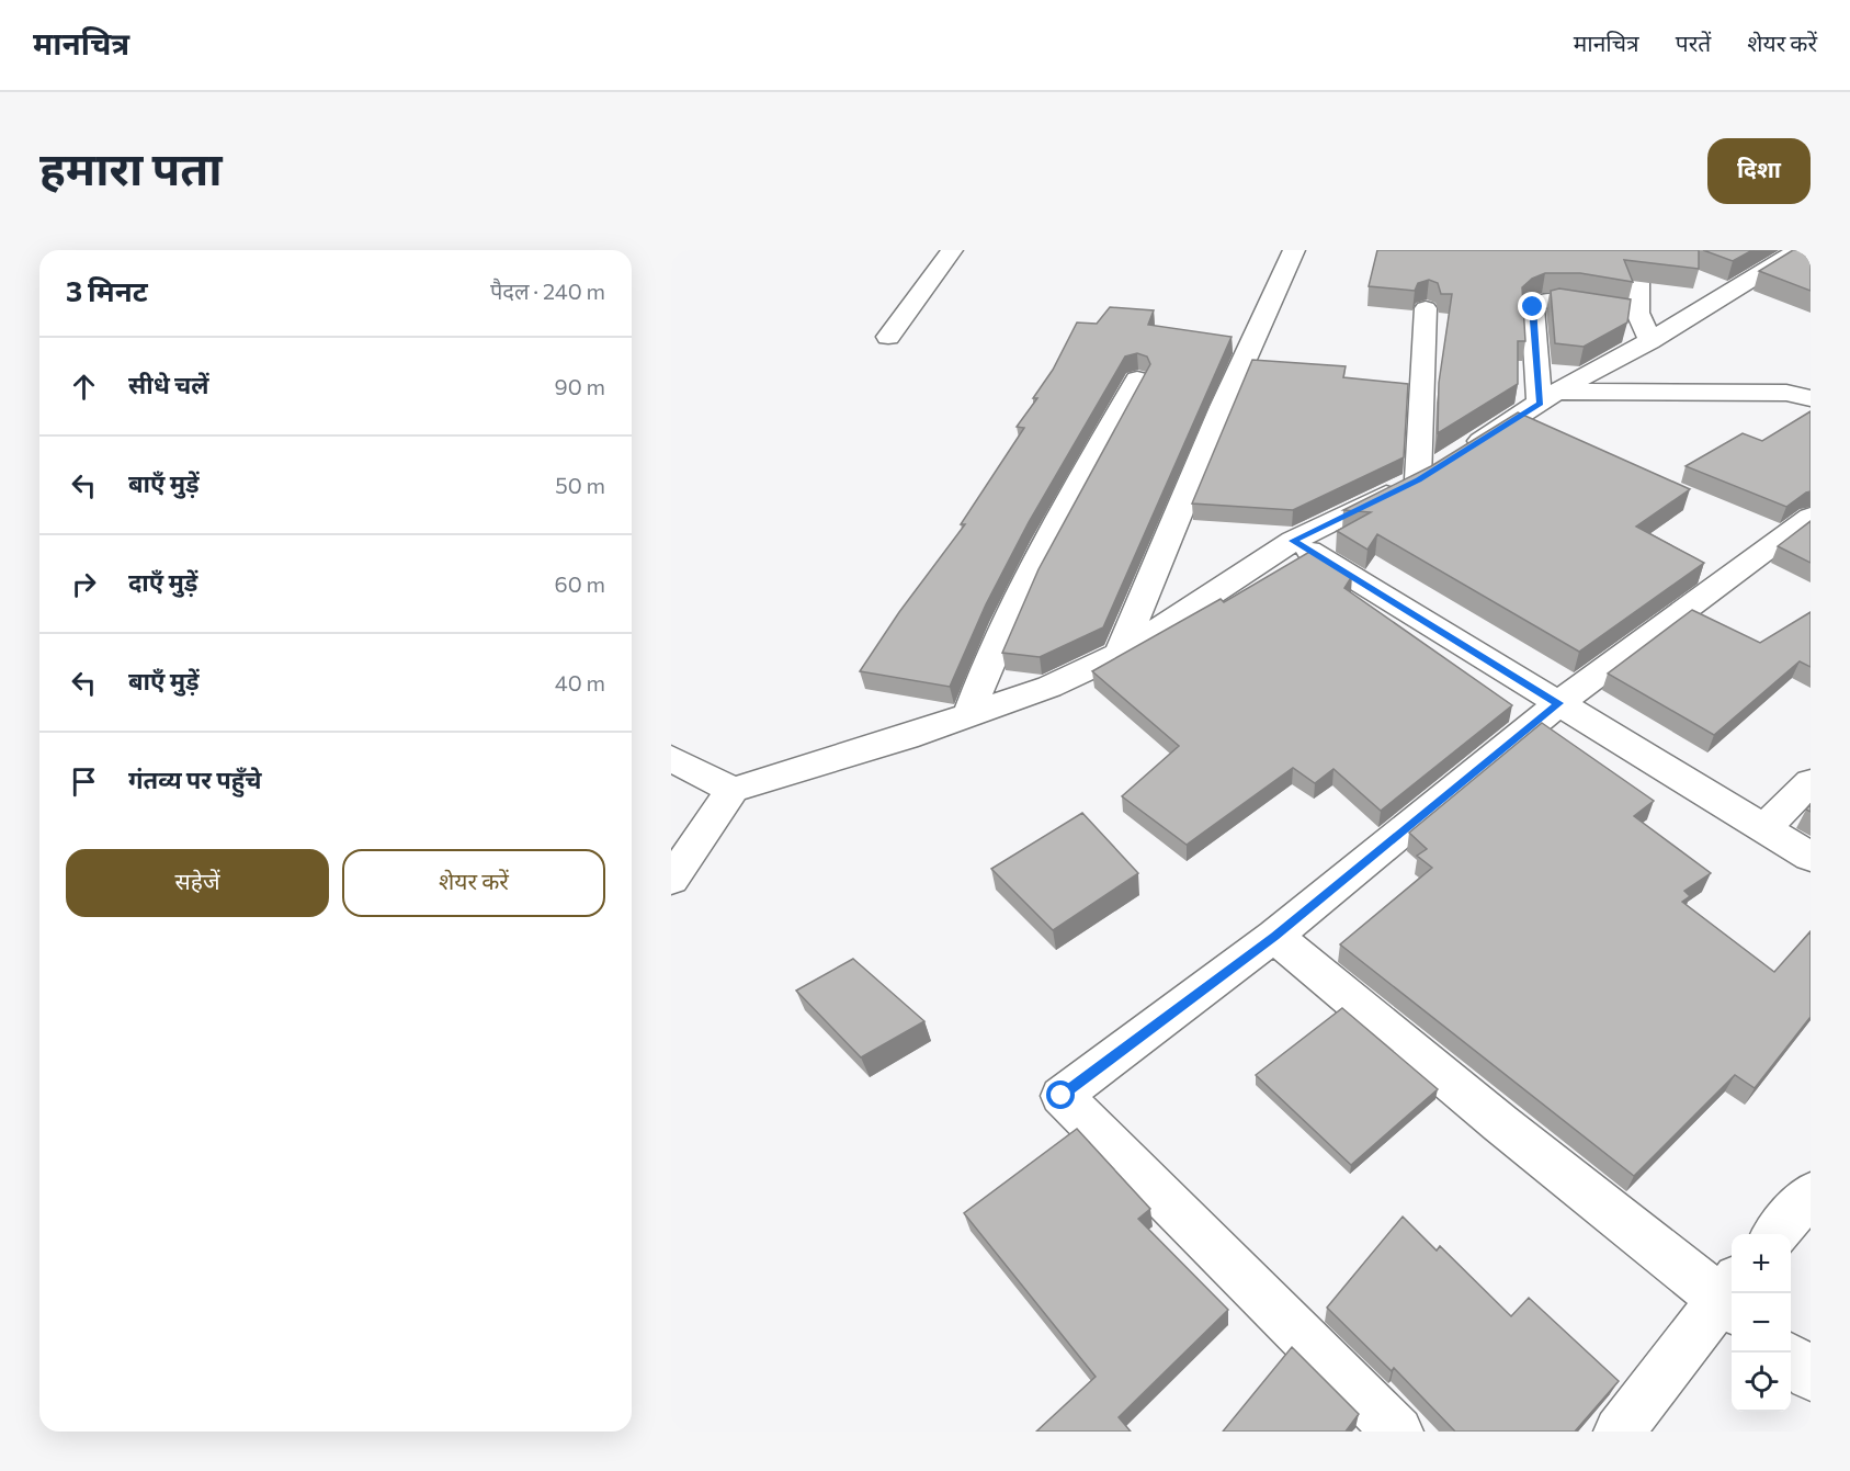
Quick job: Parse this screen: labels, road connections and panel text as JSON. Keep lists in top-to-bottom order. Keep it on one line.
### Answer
{"page":{"header":"मानचित्र","nav":["मानचित्र","परतें","शेयर करें"],"title":"हमारा पता","buttons":["दिशा",["सहेजें","शेयर करें"]],"heading":["3 मिनट","पैदल · 240 m"],"list":[["सीधे चलें","90 m"],["बाएँ मुड़ें","50 m"],["दाएँ मुड़ें","60 m"],["बाएँ मुड़ें","40 m"],"गंतव्य पर पहुँचे"],"map_buttons":["+","−"]}}
